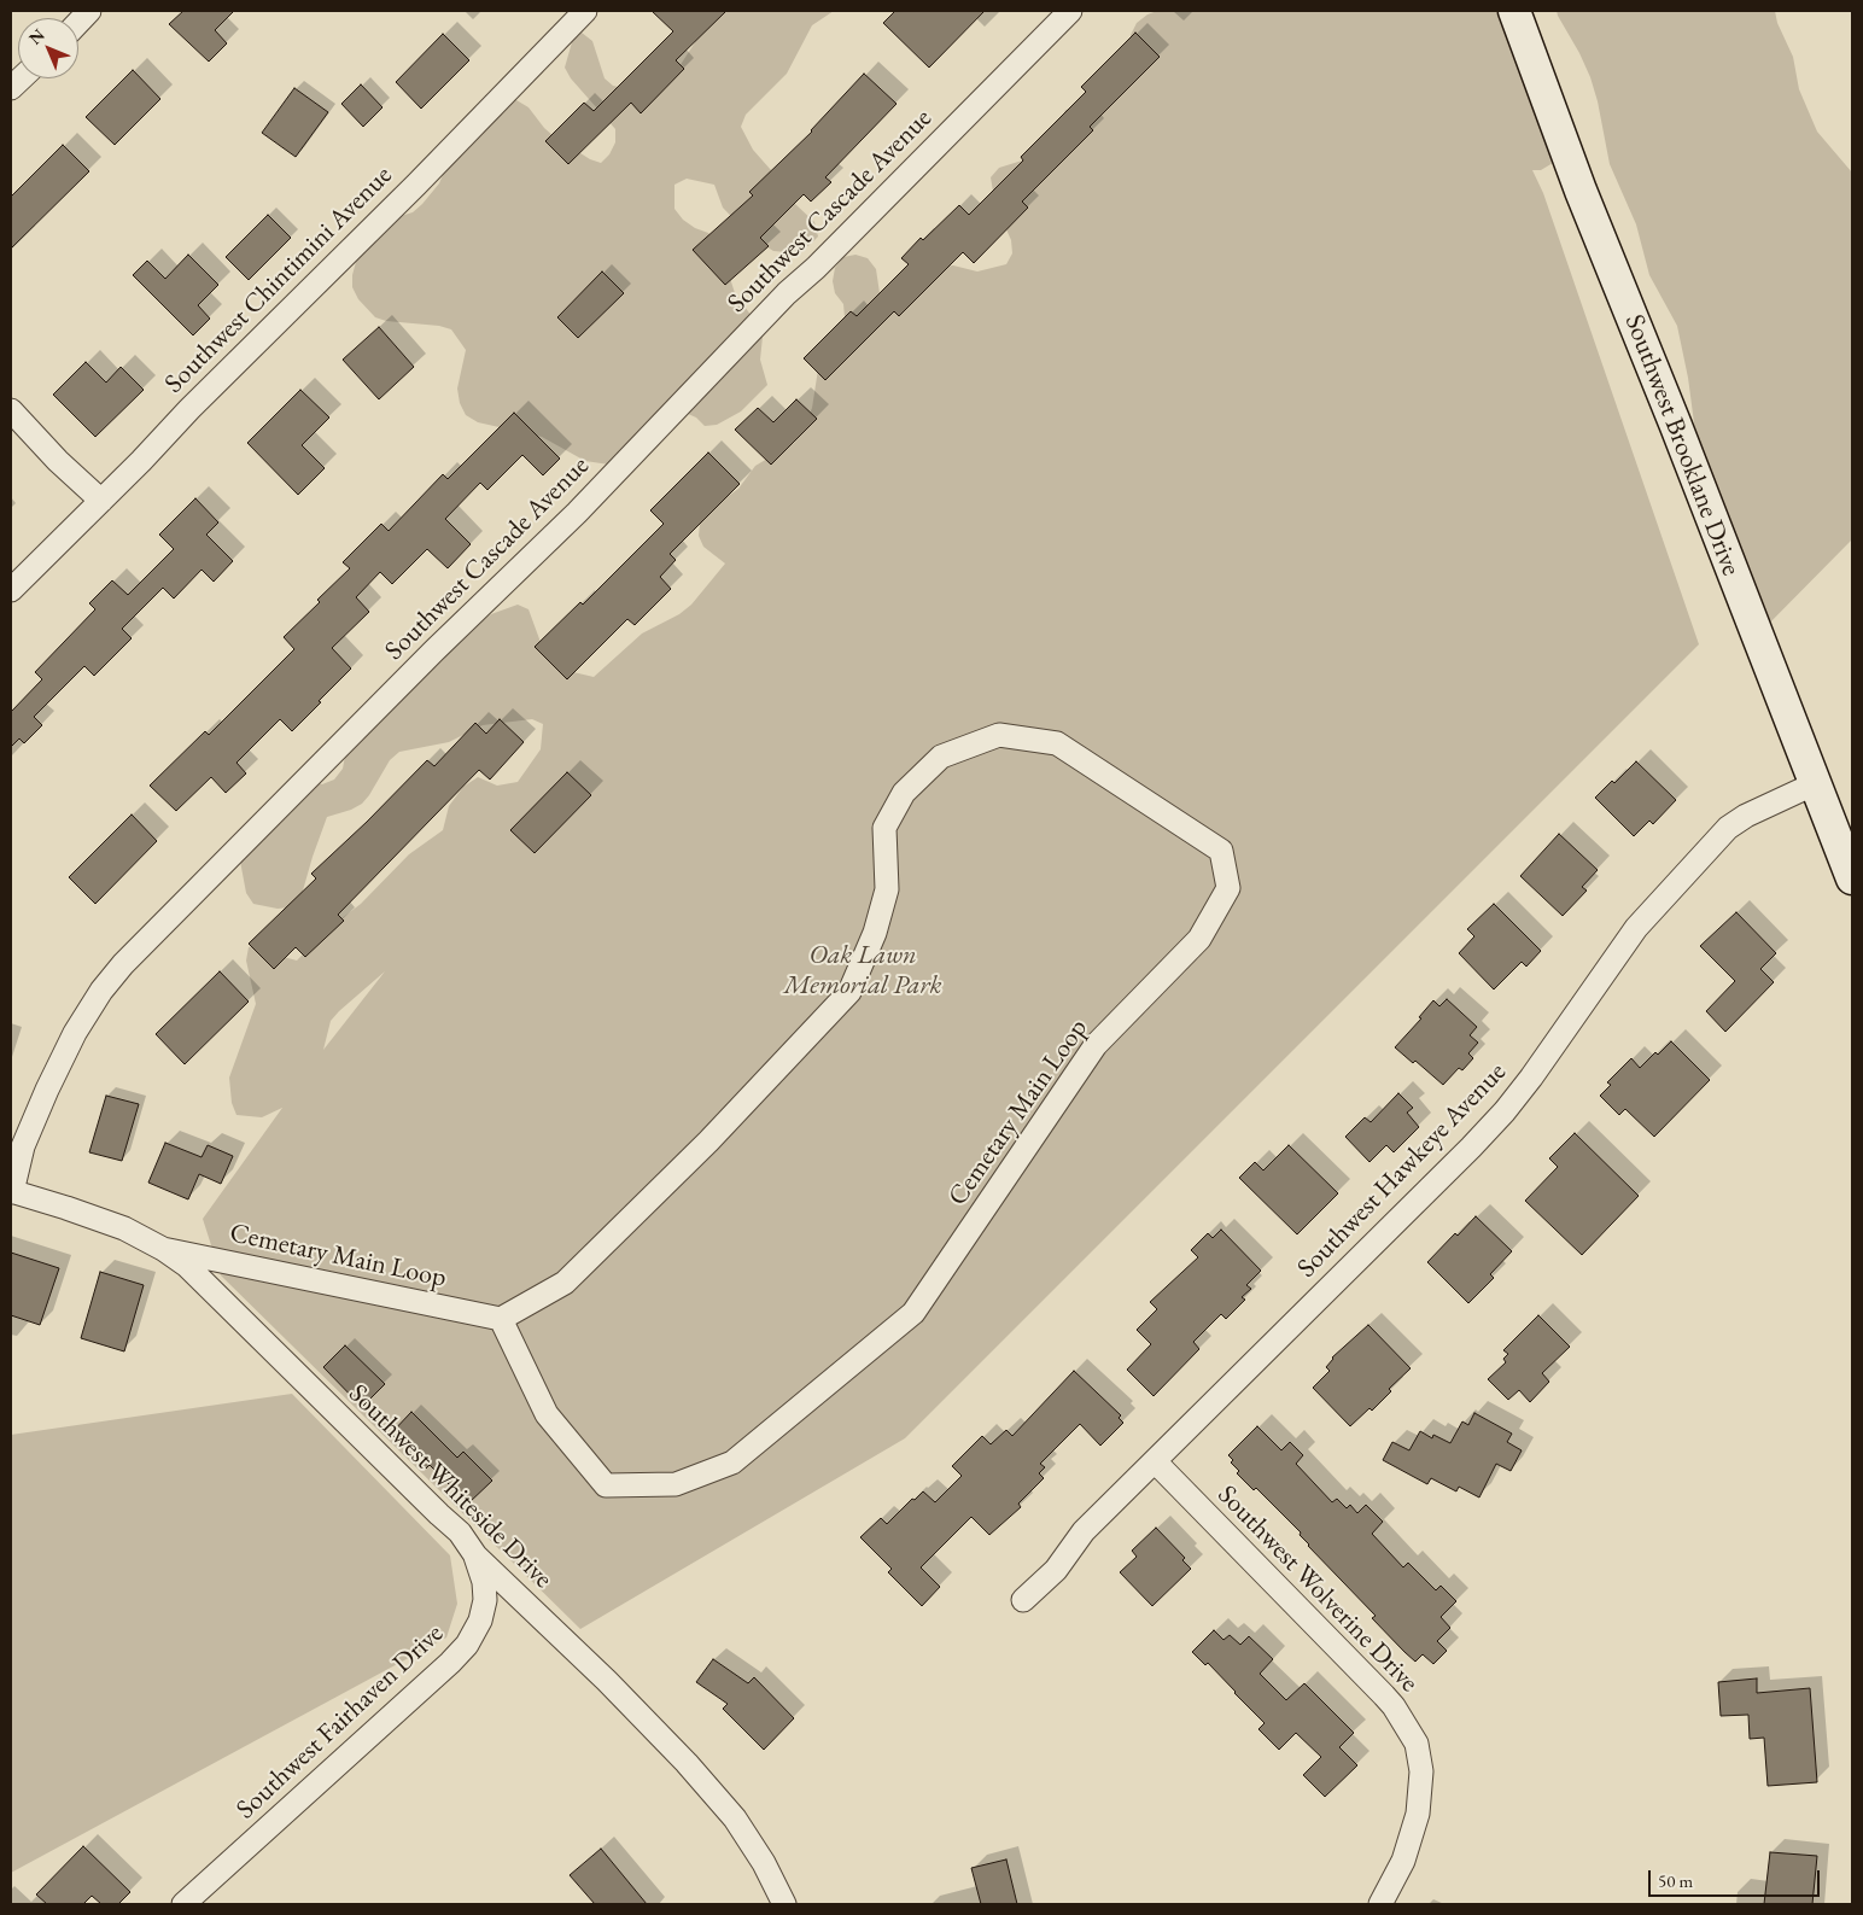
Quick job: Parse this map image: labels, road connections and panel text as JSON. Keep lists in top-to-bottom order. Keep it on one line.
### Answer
{"streets":{"street":["Southwest Cascade Avenue","Southwest Chintimini Avenue","Southwest Brooklane Drive","Cemetary Main Loop","Southwest Hawkeye Avenue","Southwest Whiteside Drive","Southwest Wolverine Drive","Southwest Fairhaven Drive"]},"crossings":[["Southwest Cascade Avenue","Southwest Whiteside Drive"],["Southwest Brooklane Drive","Southwest Hawkeye Avenue"],["Cemetary Main Loop","Southwest Whiteside Drive"],["Southwest Hawkeye Avenue","Southwest Wolverine Drive"],["Southwest Whiteside Drive","Southwest Fairhaven Drive"]],"parks":["Oak Lawn Memorial Park"],"scale_bar":"50 m","north":"top left"}
